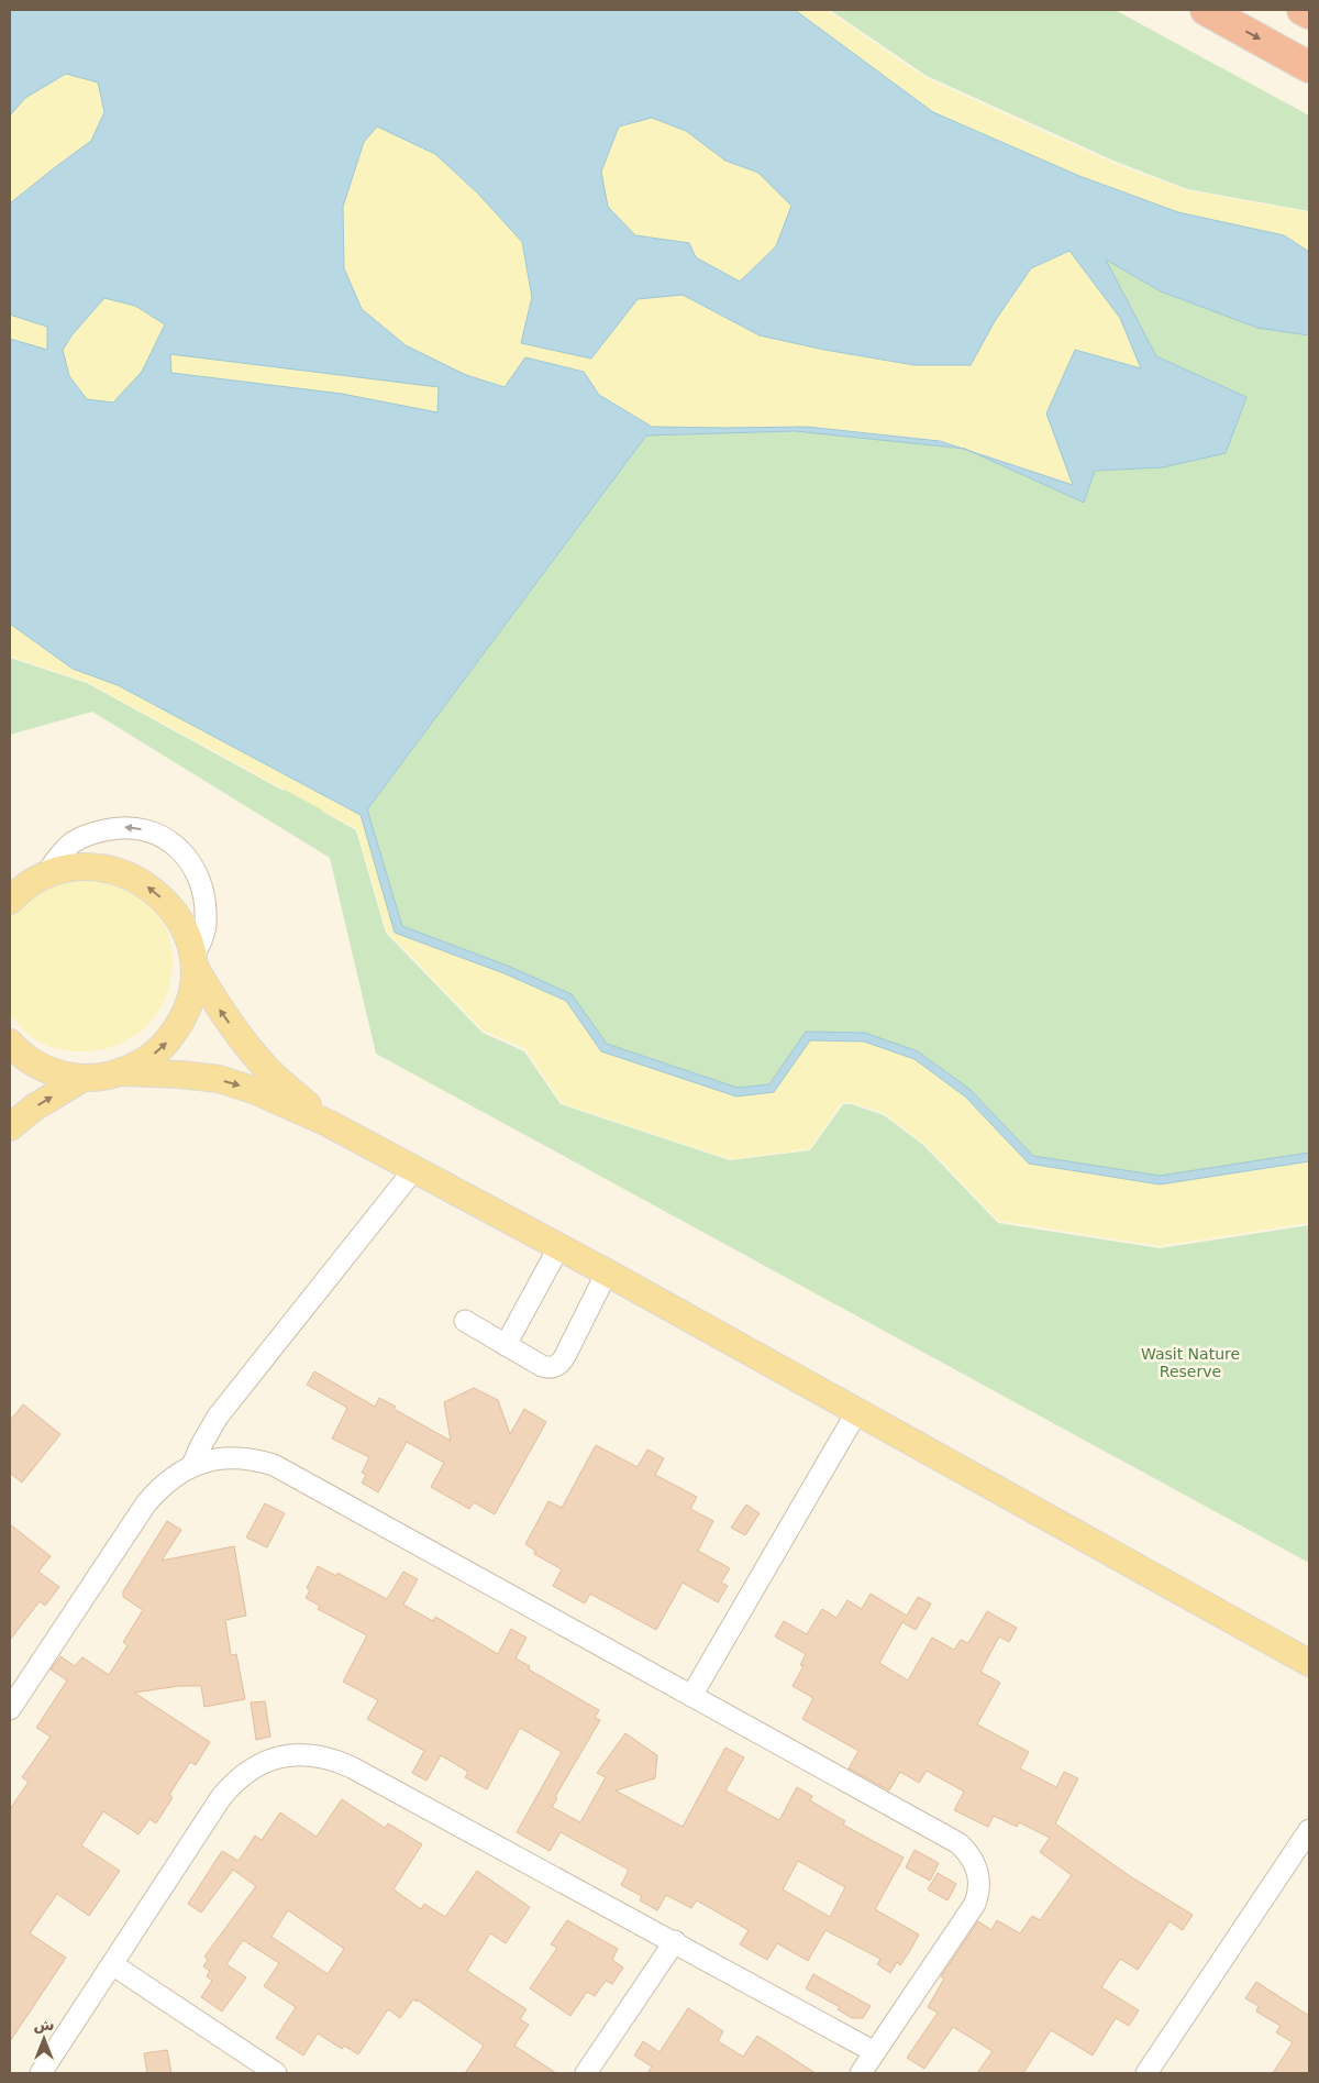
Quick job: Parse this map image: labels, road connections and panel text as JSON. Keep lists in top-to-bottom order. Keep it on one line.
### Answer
{"parks":["Wasit Nature Reserve"],"north":"top"}
